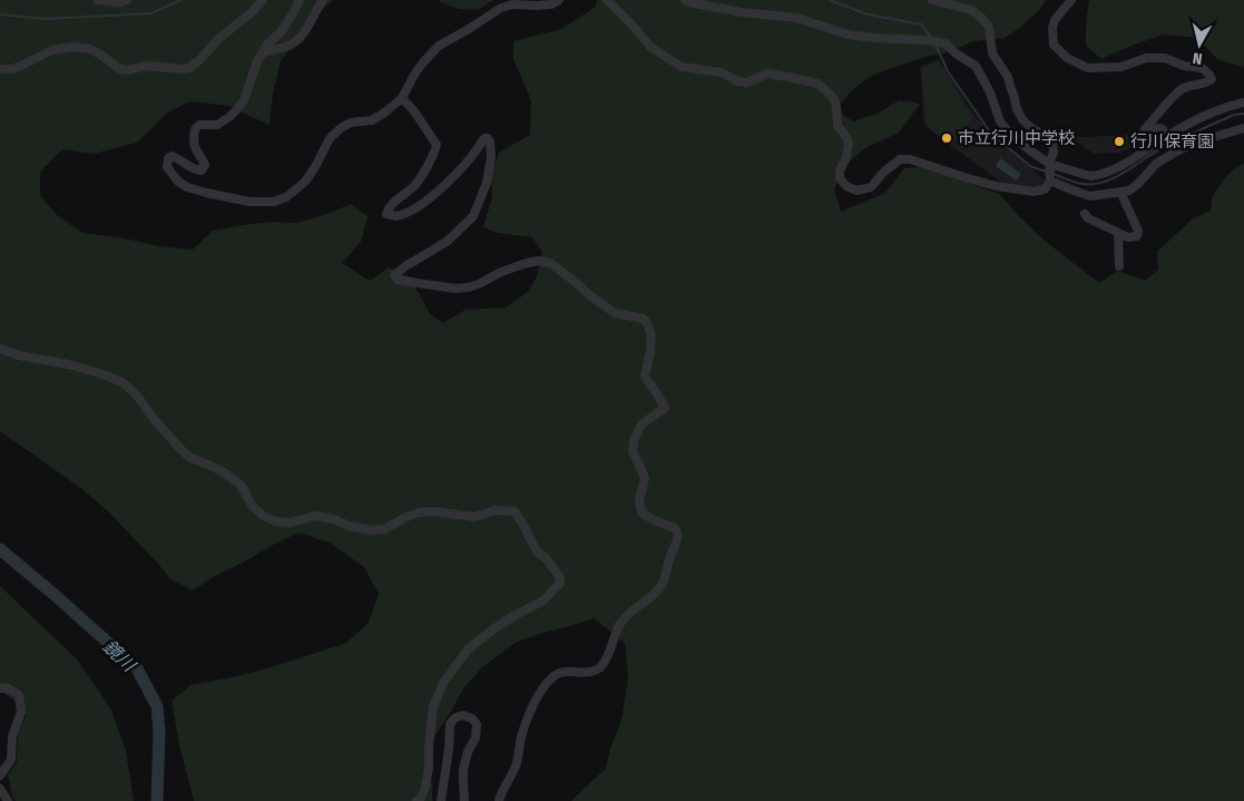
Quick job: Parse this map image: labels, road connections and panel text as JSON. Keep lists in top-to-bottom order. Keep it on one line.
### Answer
{"water":["鏡川"],"places":["市立行川中学校","行川保育園"],"north":"bottom"}
